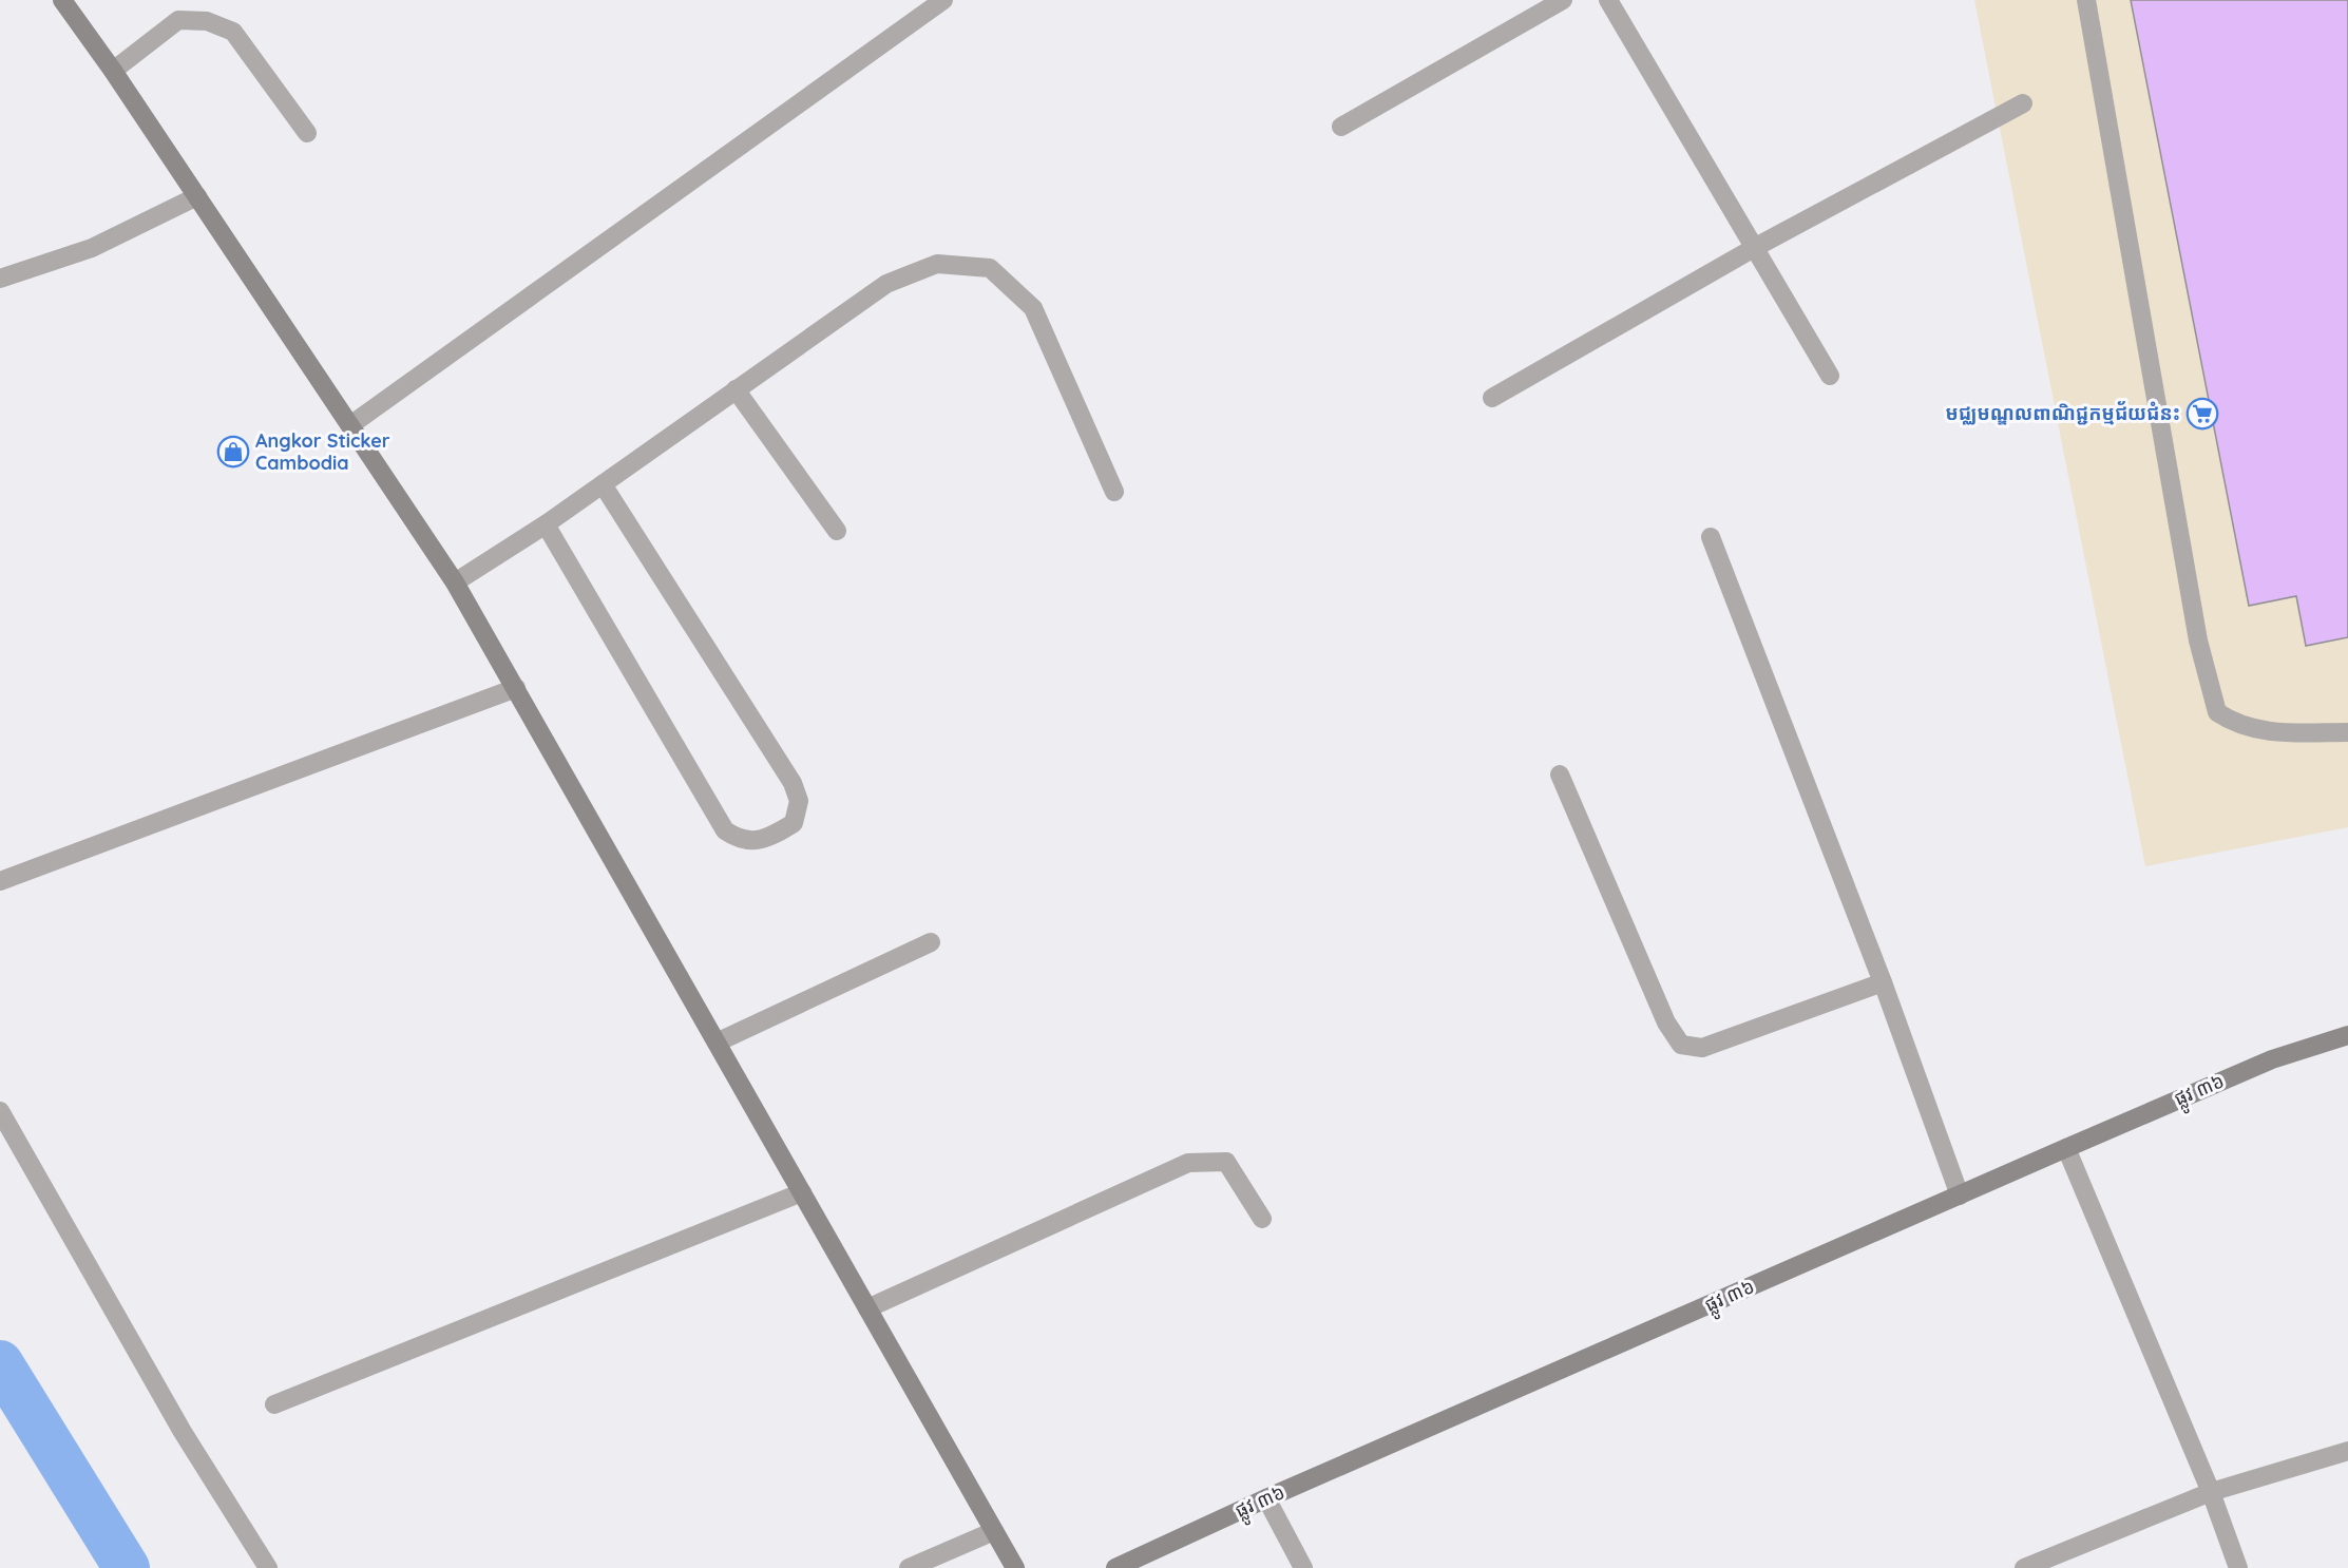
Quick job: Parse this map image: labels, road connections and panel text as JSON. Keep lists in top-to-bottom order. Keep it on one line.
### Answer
{"streets":{"street":["ផ្លូវ ៣៦"]},"places":{"supermarket":["មជ្ឈមណ្ឌលពាណិជ្ជកម្មជ័យជំនះ"],"shop":["Angkor Sticker Cambodia"]}}
